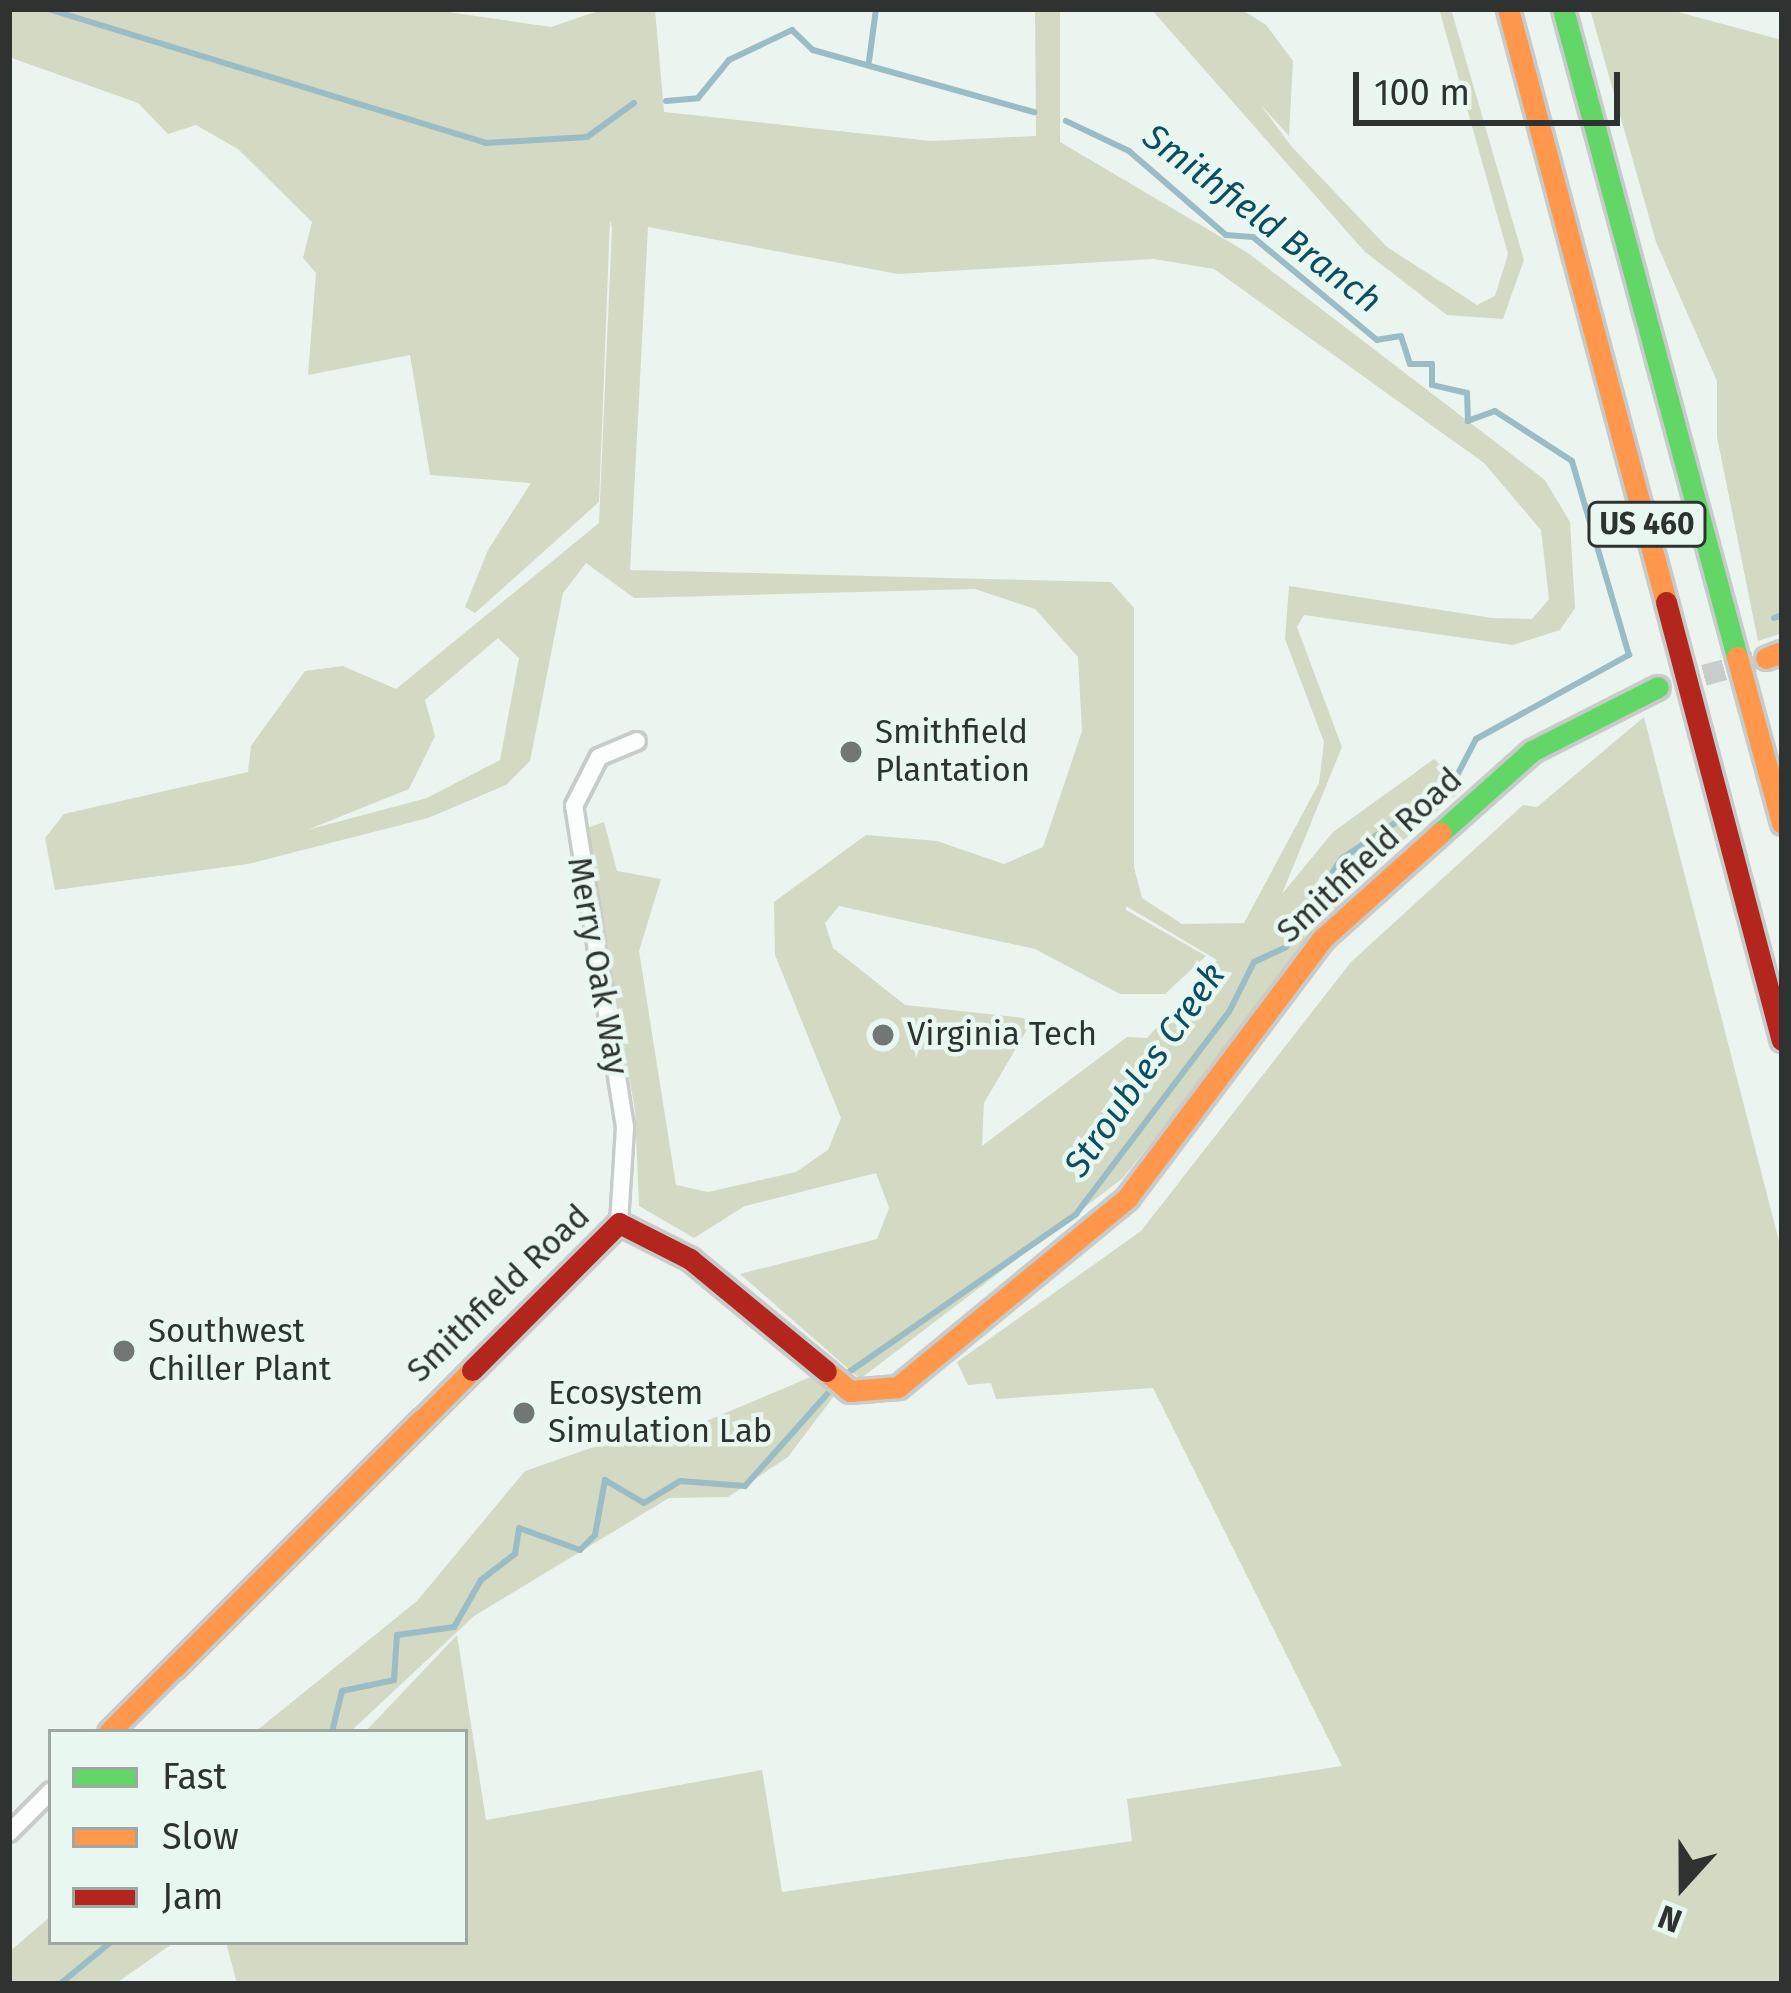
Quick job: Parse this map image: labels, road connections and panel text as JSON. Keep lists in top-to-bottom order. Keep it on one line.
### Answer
{"streets":{"main road":["US 460","Smithfield Road"],"street":["Merry Oak Way"]},"crossings":[["Smithfield Road","Merry Oak Way"]],"water":["Smithfield Branch","Stroubles Creek"],"places":["Smithfield Plantation","Virginia Tech","Southwest Chiller Plant","Ecosystem Simulation Lab"],"legend":["Fast","Slow","Jam"],"scale_bar":"100 m","north":"bottom"}
